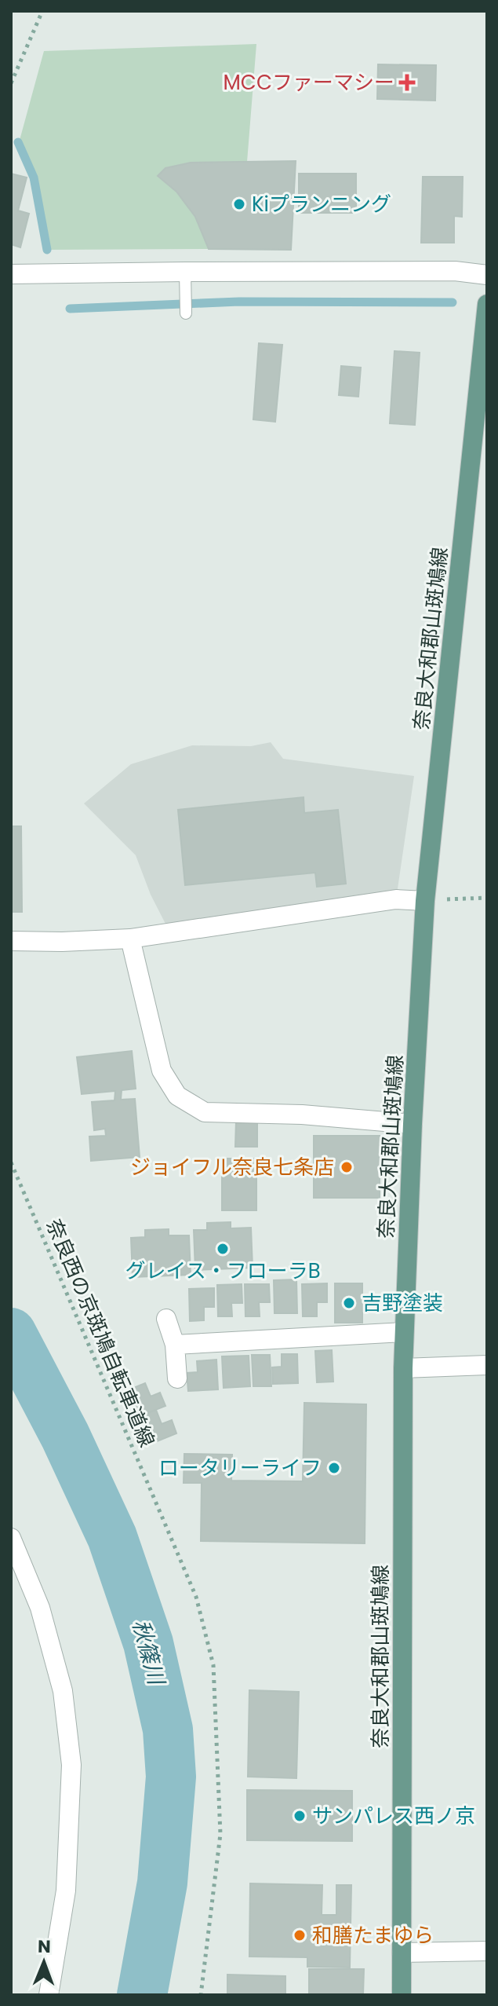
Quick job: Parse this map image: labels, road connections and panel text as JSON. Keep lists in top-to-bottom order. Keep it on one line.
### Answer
{"streets":{"main road":["奈良大和郡山斑鳩線"],"path":["奈良西の京斑鳩自転車道線"]},"water":["秋篠川"],"places":{"health":["MCCファーマシー"],"other":["Kiプランニング","ジョイフル奈良七条店","グレイス・フローラB","吉野塗装","ロータリーライフ","サンパレス西ノ京","和膳たまゆら"]},"north":"top"}
